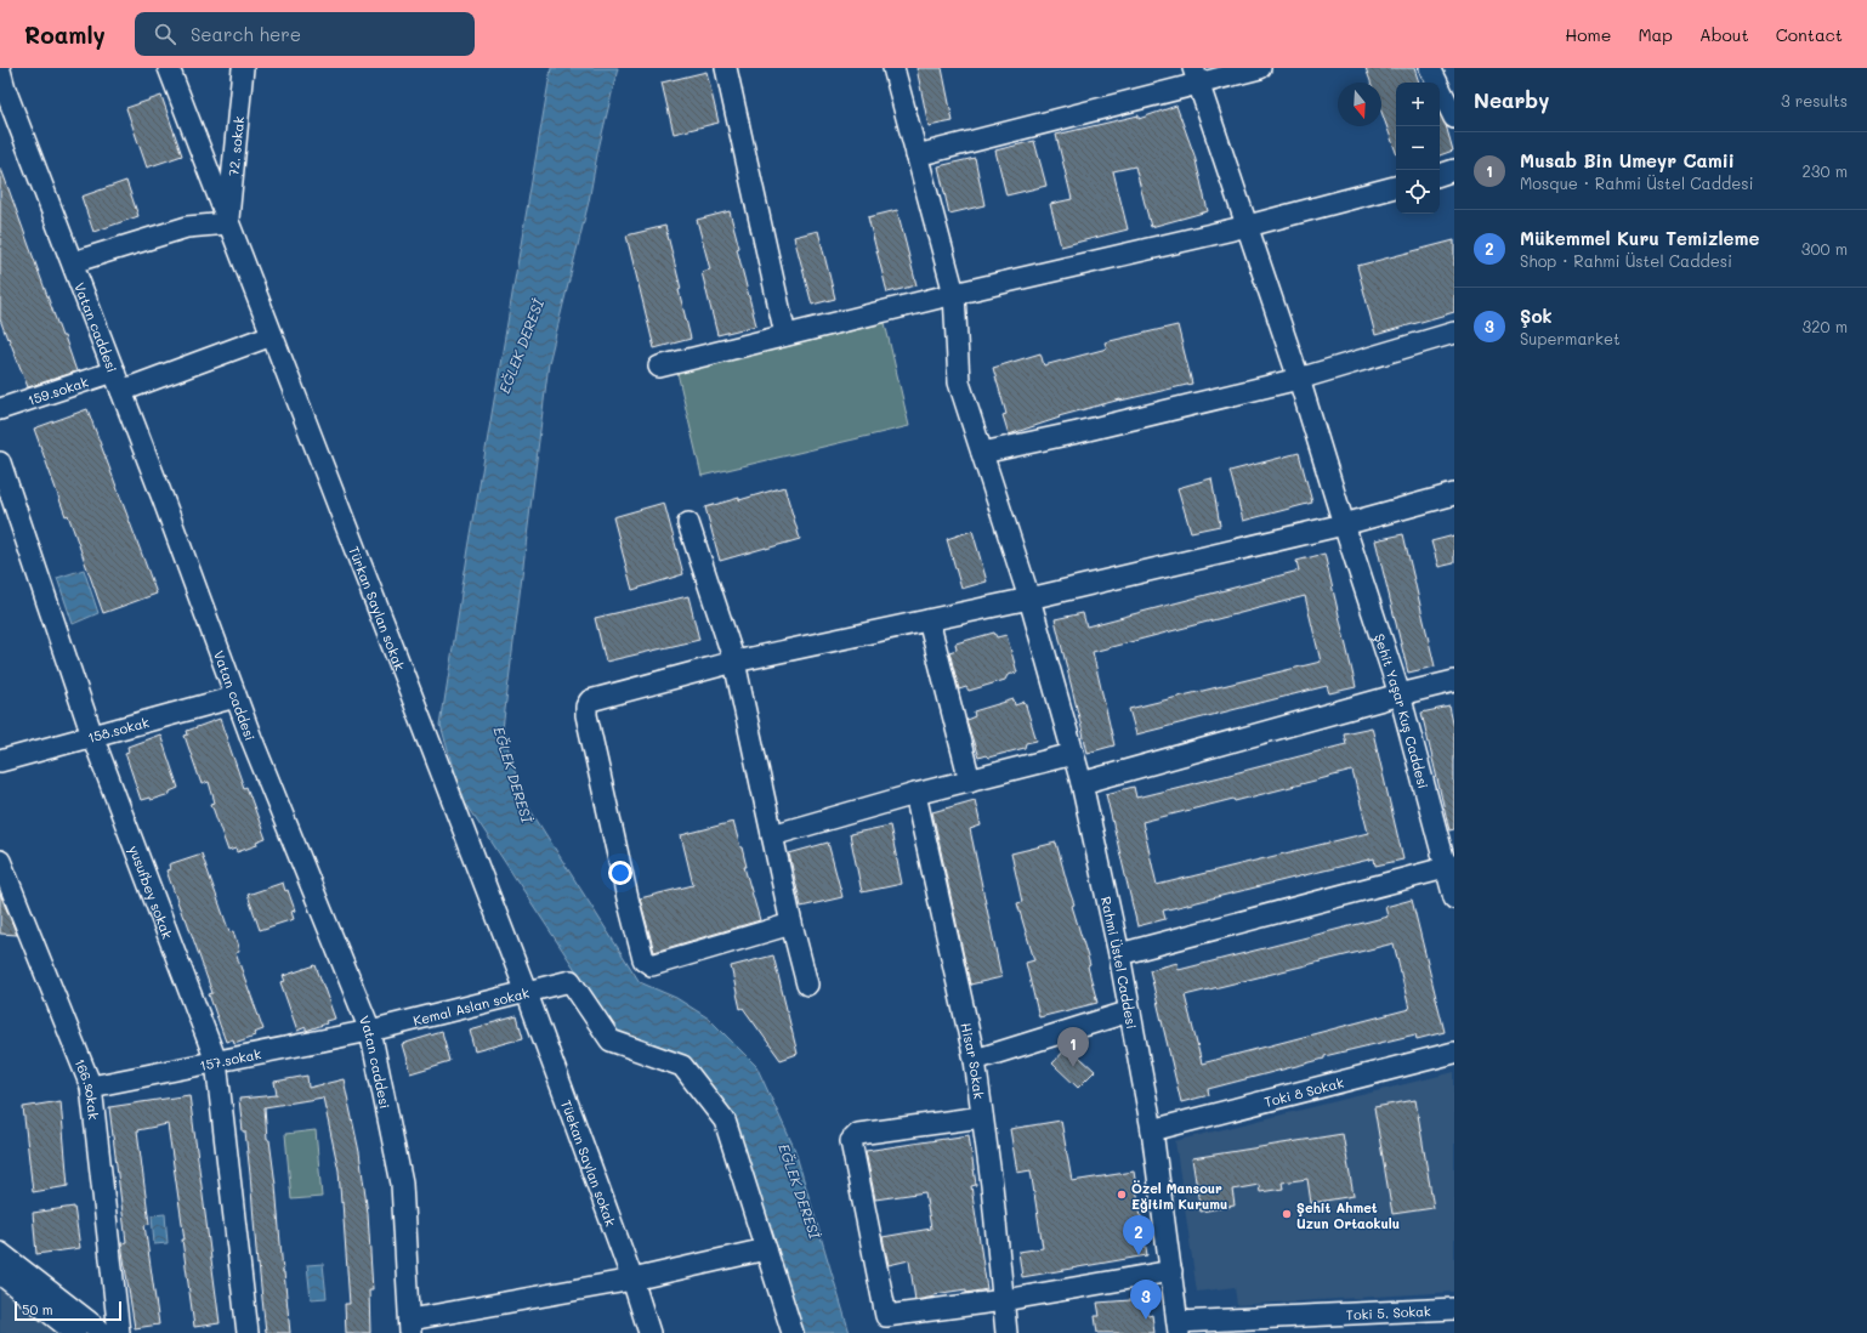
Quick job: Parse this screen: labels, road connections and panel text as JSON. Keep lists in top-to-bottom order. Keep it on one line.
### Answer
{"streets":{"street":["72. sokak","Vatan caddesi","159.sokak","Türkan Saylan sokak","Şehit Yaşar Kuş Caddesi","158.sokak","yusufbey sokak","Rahmi Üstel Caddesi","Kemal Aslan sokak","157.sokak","Hisar Sokak","166.sokak","Toki 8 Sokak","Tüekan Saylan sokak","Toki 5. Sokak"]},"crossings":[["72. sokak","Türkan Saylan sokak"],["Vatan caddesi","159.sokak"],["Vatan caddesi","158.sokak"],["Vatan caddesi","Kemal Aslan sokak"],["Vatan caddesi","157.sokak"],["Türkan Saylan sokak","Kemal Aslan sokak"],["Türkan Saylan sokak","Tüekan Saylan sokak"],["158.sokak","yusufbey sokak"],["yusufbey sokak","157.sokak"],["Rahmi Üstel Caddesi","Toki 8 Sokak"],["Rahmi Üstel Caddesi","Toki 5. Sokak"],["Kemal Aslan sokak","157.sokak"],["Kemal Aslan sokak","Tüekan Saylan sokak"],["157.sokak","166.sokak"]],"water":["EĞLEK DERESİ"],"places":["Özel Mansour Eğitim Kurumu","Şehit Ahmet Uzun Ortaokulu"],"scale_bar":"50 m","north":"bottom","page":{"header":"Roamly","search":"Search here","nav":["Home","Map","About","Contact"],"heading":["Nearby","3 results"],"map_buttons":["+","−"],"list":[{"mark":"1","name":"Musab Bin Umeyr Camii","note":"Mosque · Rahmi Üstel Caddesi","value":"230 m"},{"mark":"2","name":"Mükemmel Kuru Temizleme","note":"Shop · Rahmi Üstel Caddesi","value":"300 m"},{"mark":"3","name":"Şok","note":"Supermarket","value":"320 m"}],"pins":["1","2","3"],"scale":"50 m"}}
